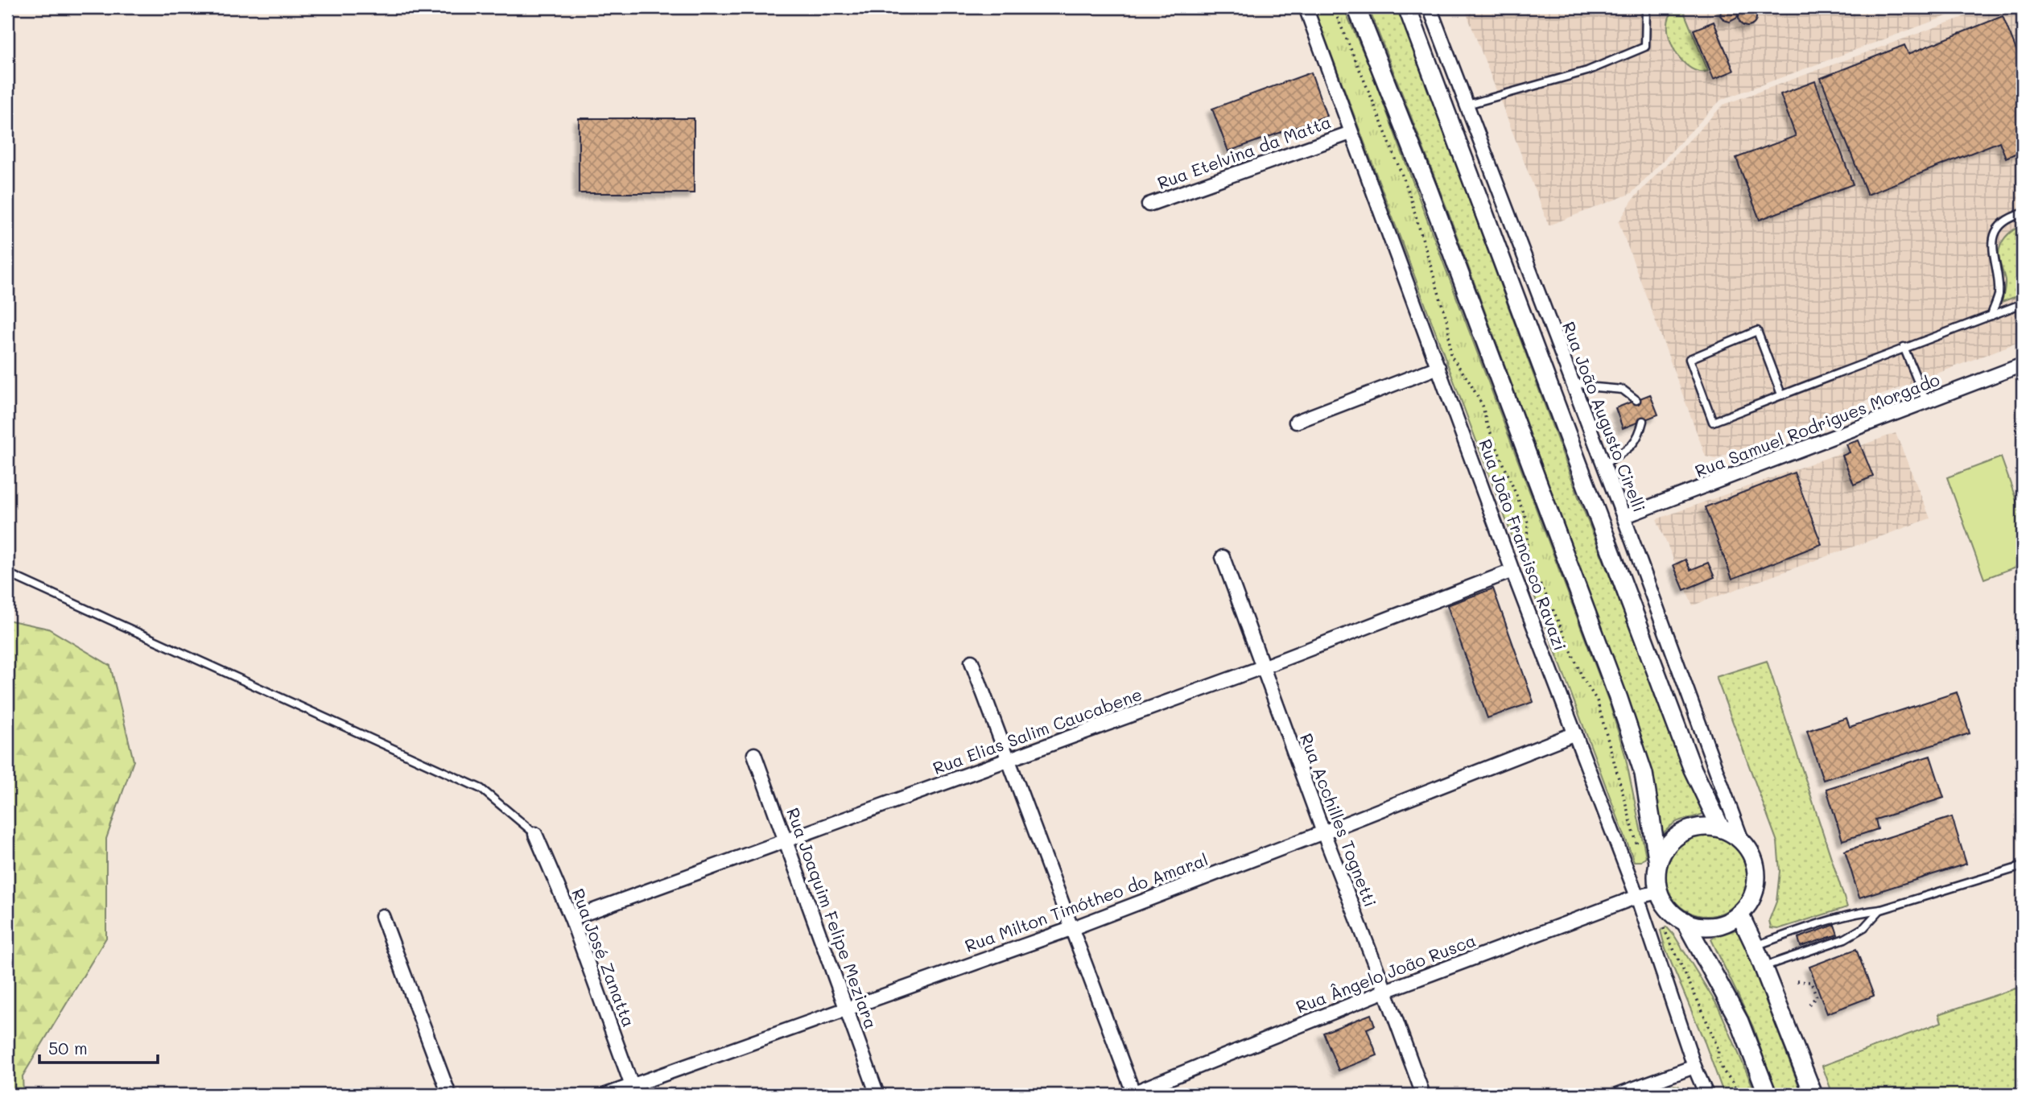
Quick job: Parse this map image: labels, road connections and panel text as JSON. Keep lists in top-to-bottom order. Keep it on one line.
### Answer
{"streets":{"street":["Rua Etelvina da Matta","Rua João Augusto Cirelli","Rua Samuel Rodrigues Morgado","Rua João Francisco Ravazi","Rua Elias Salim Caucabene","Rua Acchilles Tognetti","Rua Milton Timótheo do Amaral","Rua Joaquim Felipe Meziara","Rua José Zanatta","Rua Ângelo João Rusca"]},"crossings":[["Rua Etelvina da Matta","Rua João Francisco Ravazi"],["Rua João Augusto Cirelli","Rua Samuel Rodrigues Morgado"],["Rua João Augusto Cirelli","Rua Ângelo João Rusca"],["Rua João Francisco Ravazi","Rua Elias Salim Caucabene"],["Rua João Francisco Ravazi","Rua Milton Timótheo do Amaral"],["Rua João Francisco Ravazi","Rua Ângelo João Rusca"],["Rua Elias Salim Caucabene","Rua Acchilles Tognetti"],["Rua Elias Salim Caucabene","Rua Joaquim Felipe Meziara"],["Rua Elias Salim Caucabene","Rua José Zanatta"],["Rua Acchilles Tognetti","Rua Milton Timótheo do Amaral"],["Rua Acchilles Tognetti","Rua Ângelo João Rusca"],["Rua Milton Timótheo do Amaral","Rua Joaquim Felipe Meziara"],["Rua Milton Timótheo do Amaral","Rua José Zanatta"]],"scale_bar":"50 m"}
